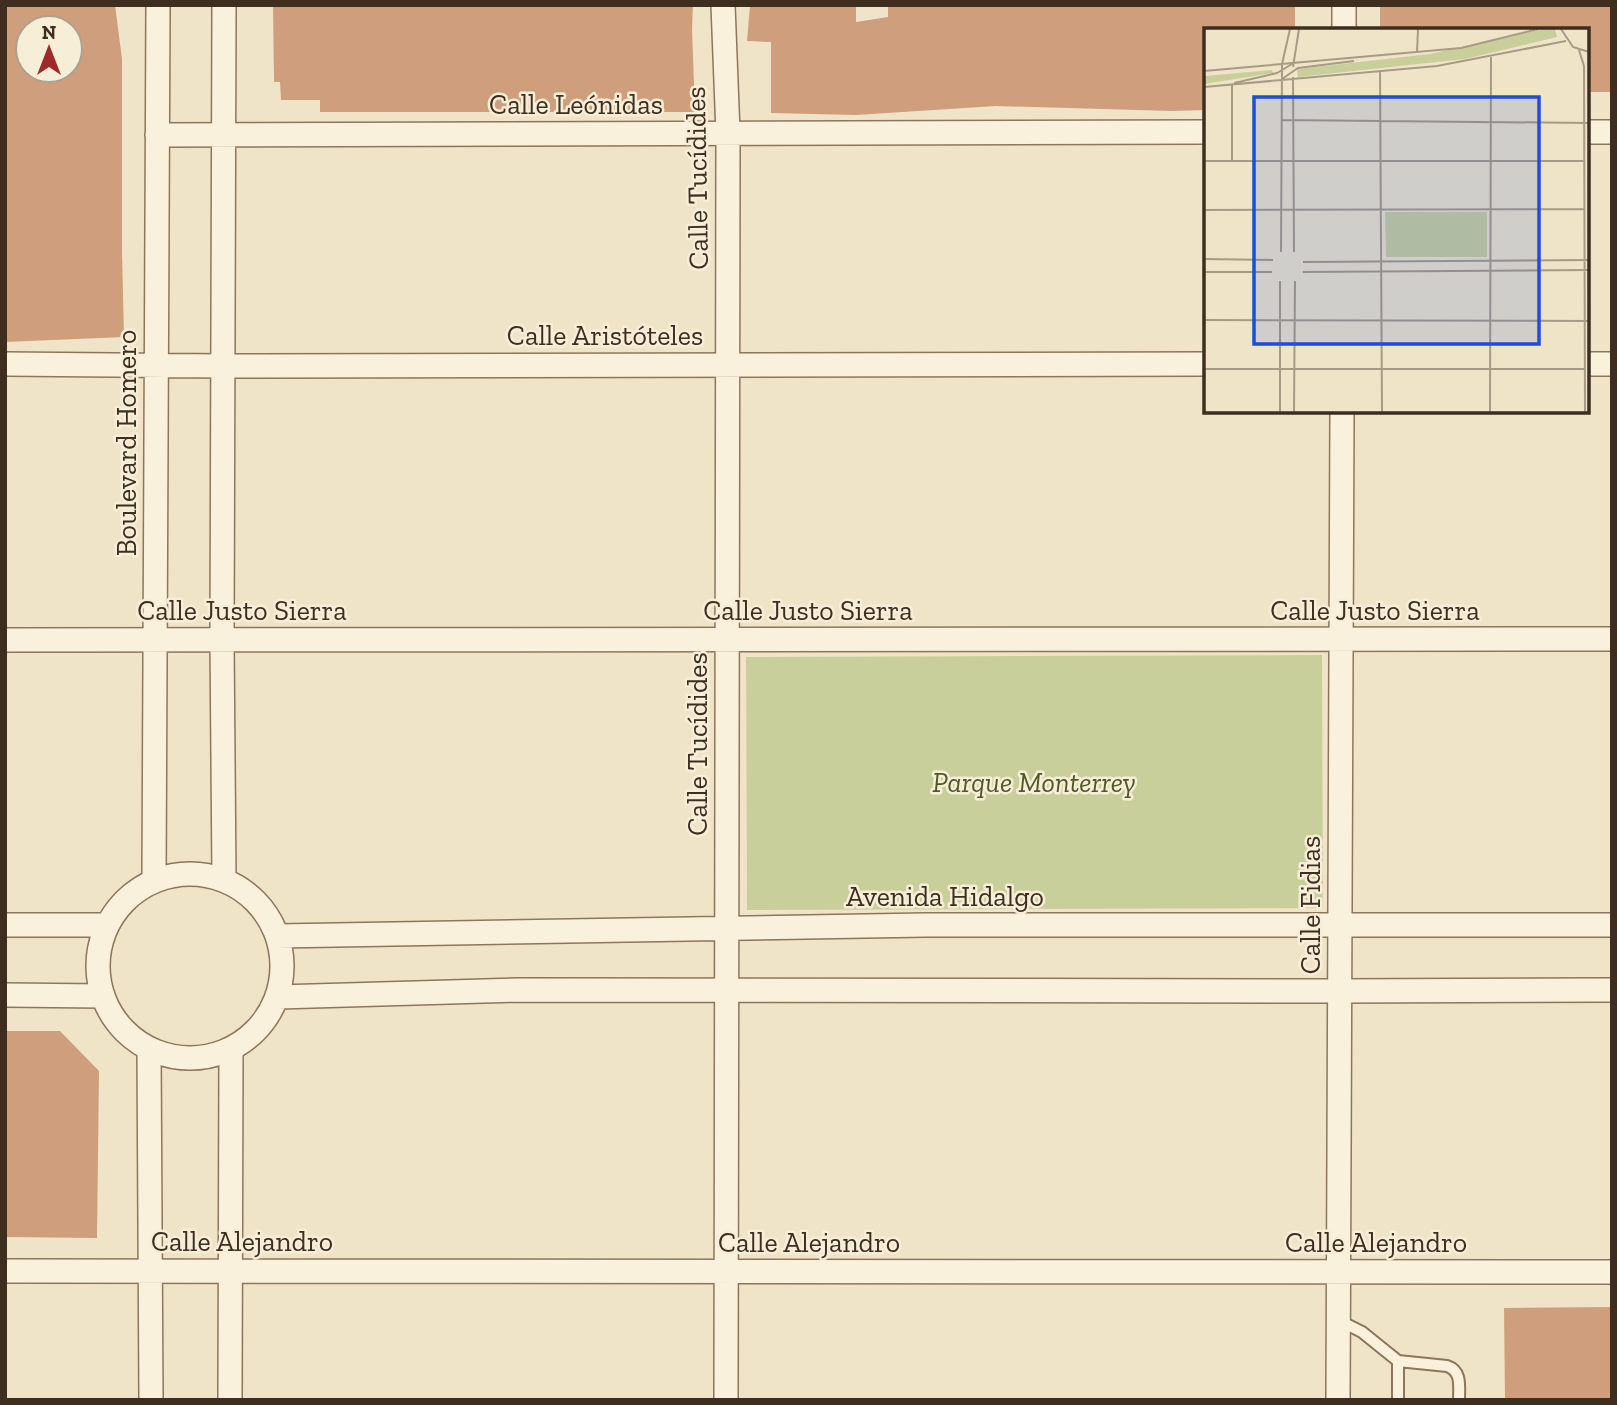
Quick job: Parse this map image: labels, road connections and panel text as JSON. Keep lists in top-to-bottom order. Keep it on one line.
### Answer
{"streets":{"street":["Calle Leónidas","Calle Tucídides","Calle Aristóteles","Boulevard Homero","Calle Justo Sierra","Avenida Hidalgo","Calle Fidias","Calle Alejandro"]},"crossings":[["Calle Leónidas","Calle Tucídides"],["Calle Leónidas","Boulevard Homero"],["Calle Tucídides","Calle Aristóteles"],["Calle Tucídides","Calle Justo Sierra"],["Calle Tucídides","Avenida Hidalgo"],["Calle Tucídides","Calle Alejandro"],["Calle Aristóteles","Boulevard Homero"],["Boulevard Homero","Calle Justo Sierra"],["Boulevard Homero","Avenida Hidalgo"],["Calle Justo Sierra","Calle Fidias"],["Avenida Hidalgo","Calle Fidias"],["Calle Fidias","Calle Alejandro"]],"parks":["Parque Monterrey"],"north":"top"}
